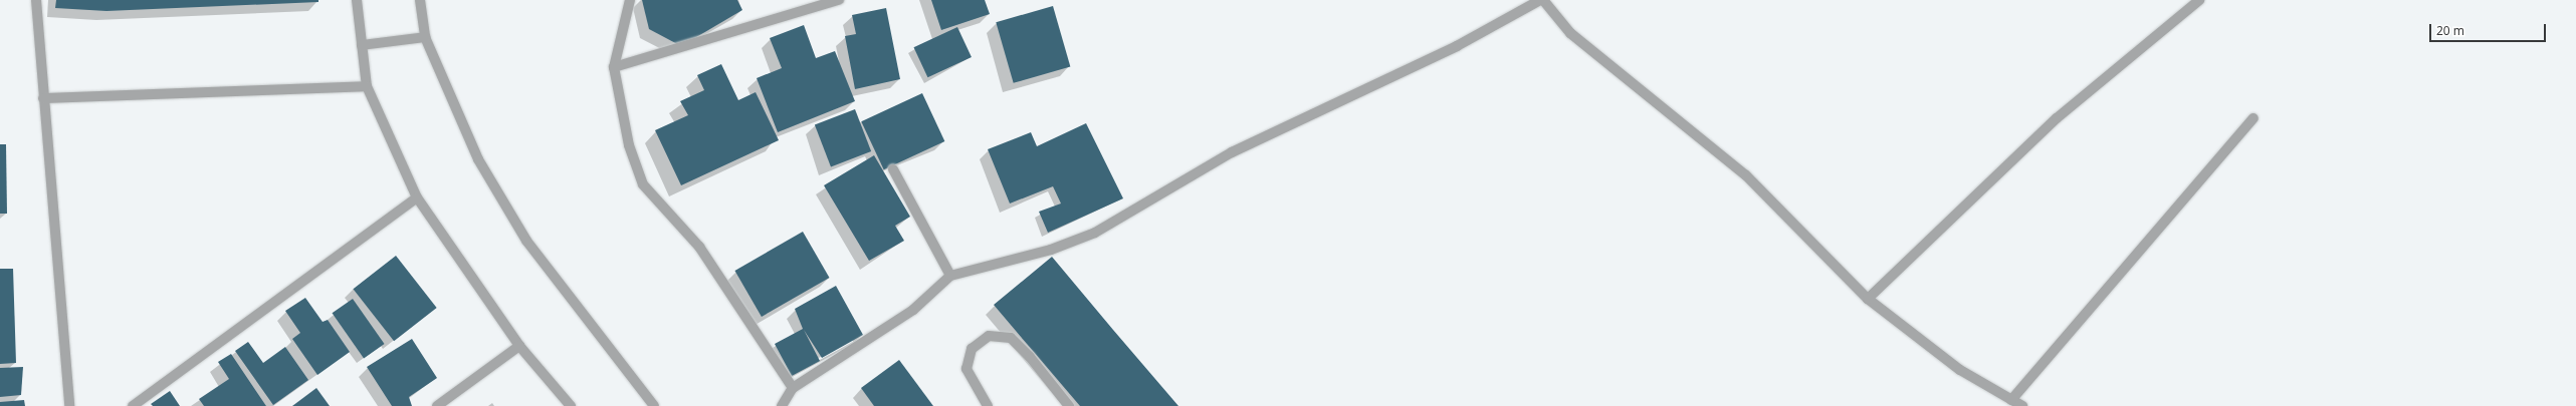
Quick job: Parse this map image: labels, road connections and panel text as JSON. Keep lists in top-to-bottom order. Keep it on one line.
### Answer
{"scale_bar":"20 m"}
